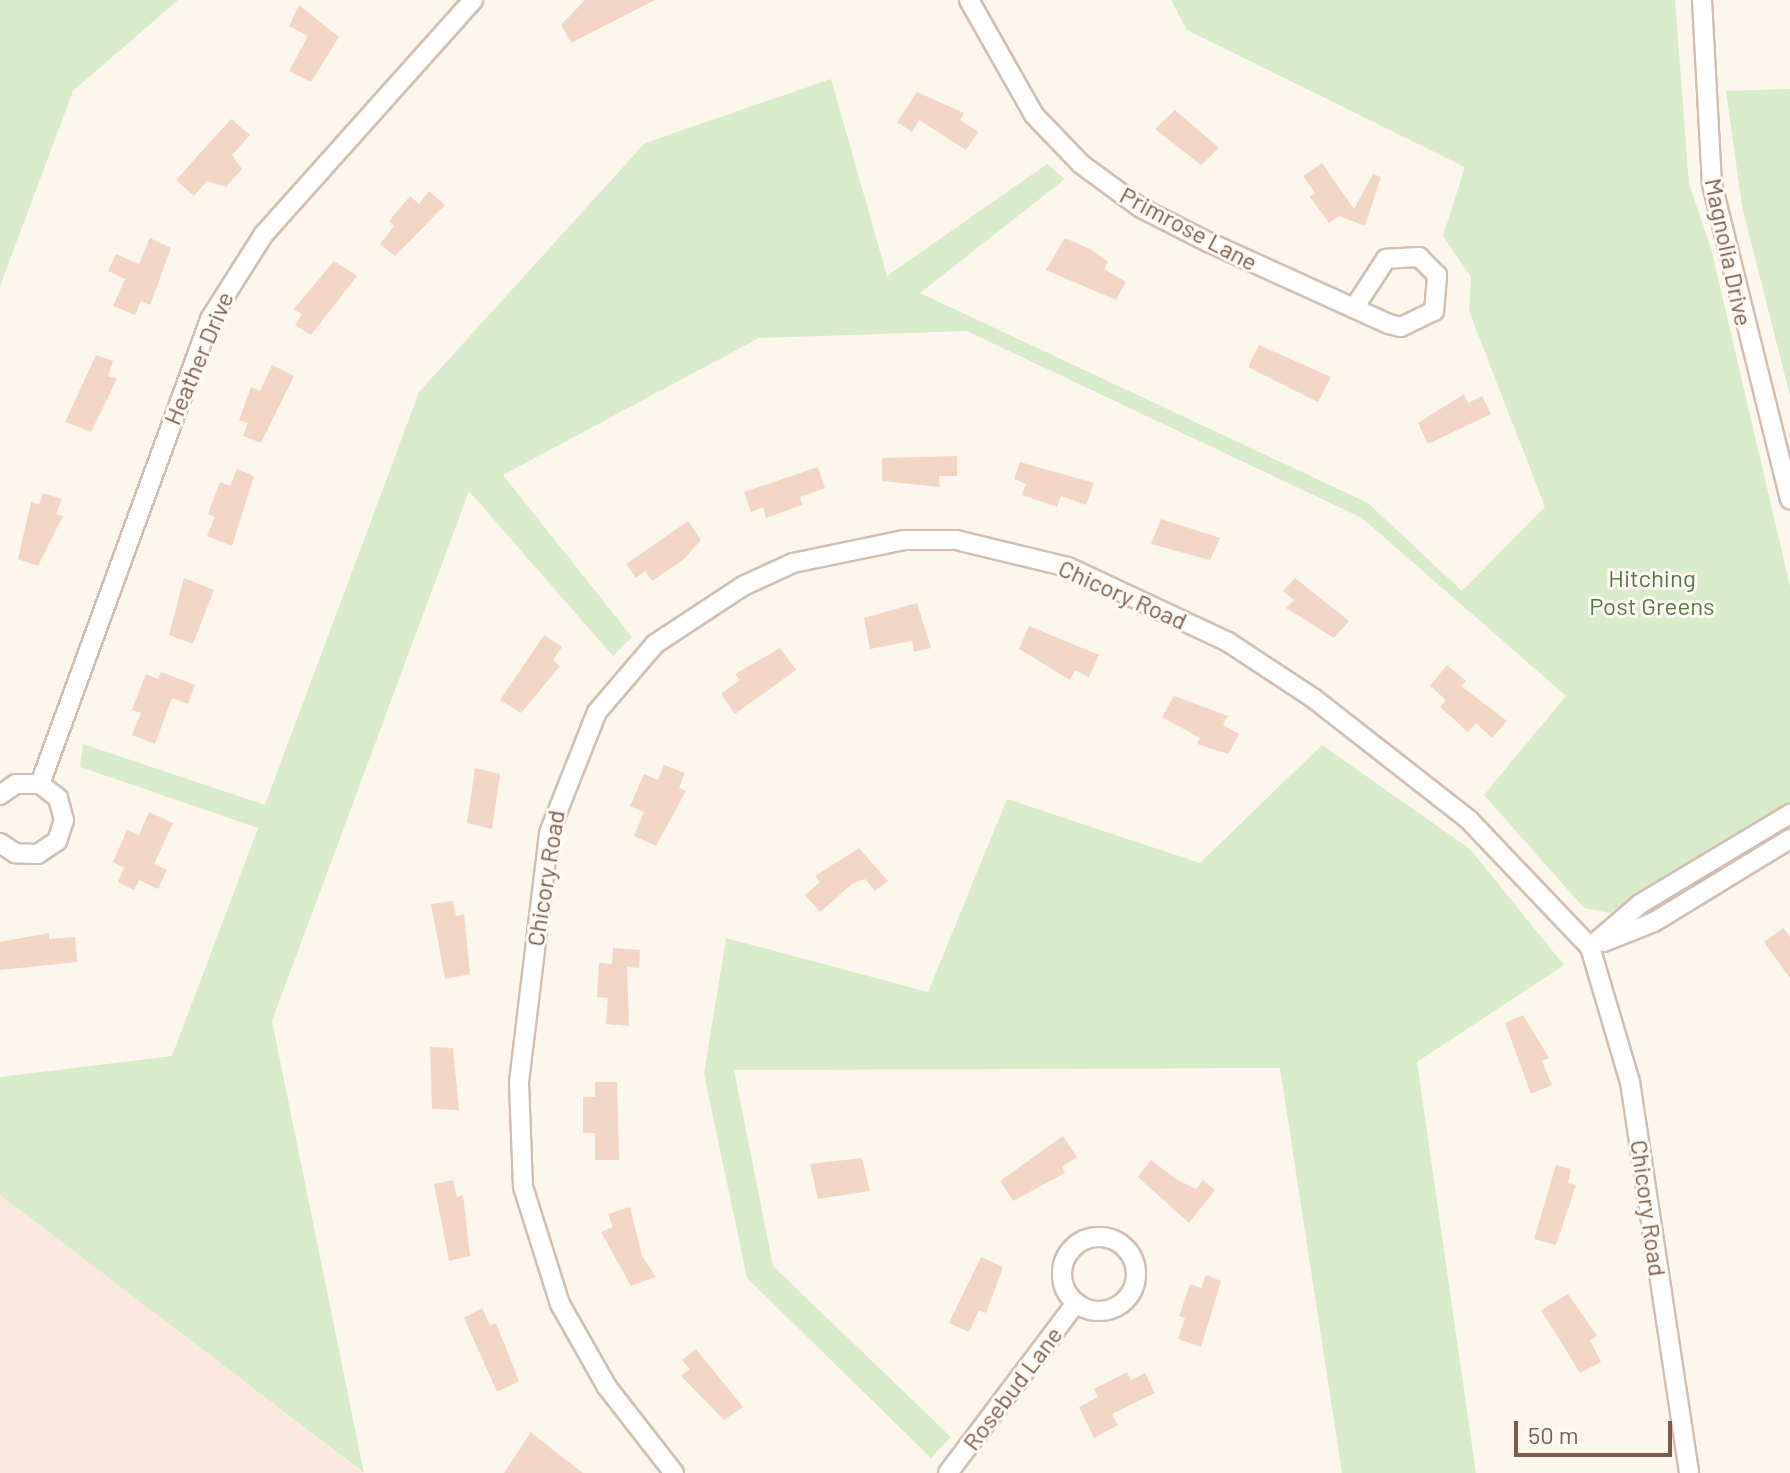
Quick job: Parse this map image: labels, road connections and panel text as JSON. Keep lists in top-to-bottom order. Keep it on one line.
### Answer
{"streets":{"street":["Primrose Lane","Magnolia Drive","Heather Drive","Chicory Road","Rosebud Lane"]},"parks":["Hitching Post Greens"],"scale_bar":"50 m"}
